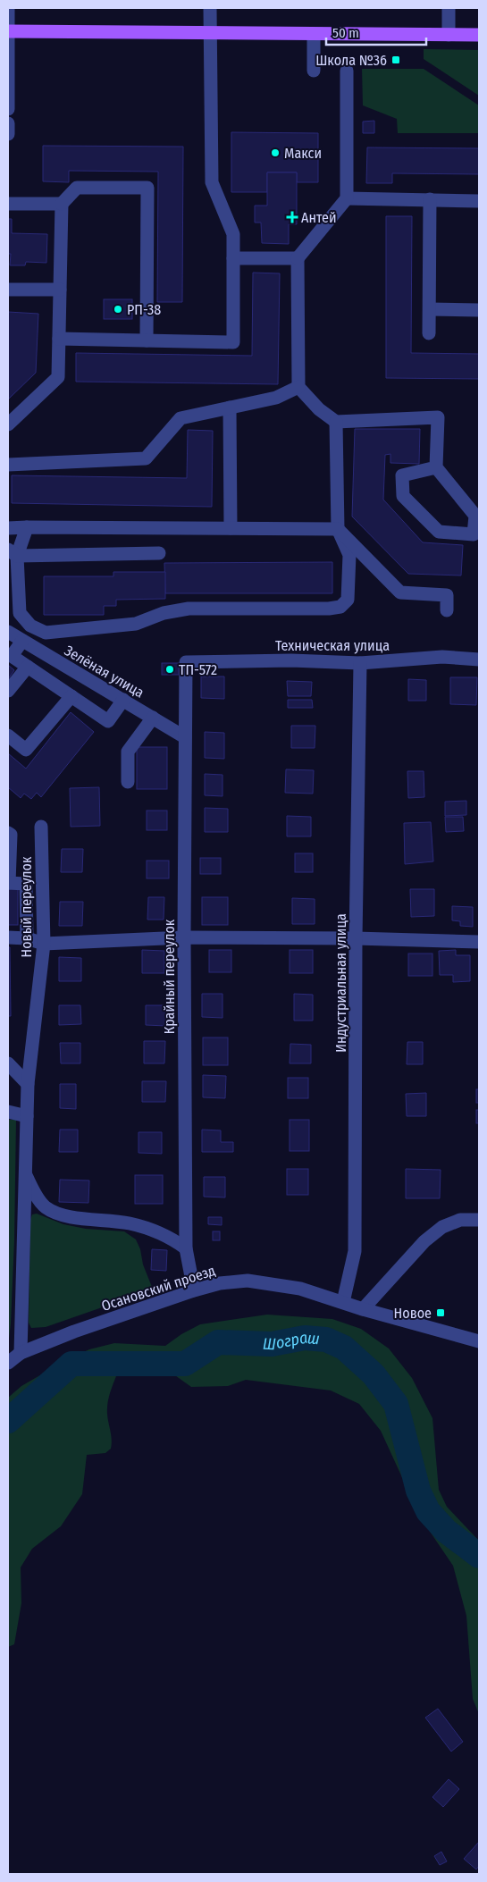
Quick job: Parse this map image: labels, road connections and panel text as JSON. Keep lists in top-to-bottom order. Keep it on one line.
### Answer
{"streets":{"street":["Техническая улица","Зелёная улица","Новый переулок","Крайный переулок","Индустриальная улица","Осановский проезд"]},"crossings":[["Техническая улица","Крайный переулок"],["Техническая улица","Индустриальная улица"],["Зелёная улица","Крайный переулок"],["Новый переулок","Осановский проезд"],["Крайный переулок","Осановский проезд"],["Индустриальная улица","Осановский проезд"]],"water":["Шограш"],"places":{"transit":["Школа №36","Новое"],"other":["Макси","РП-38","ТП-572"],"health":["Антей"]},"scale_bar":"50 m"}
